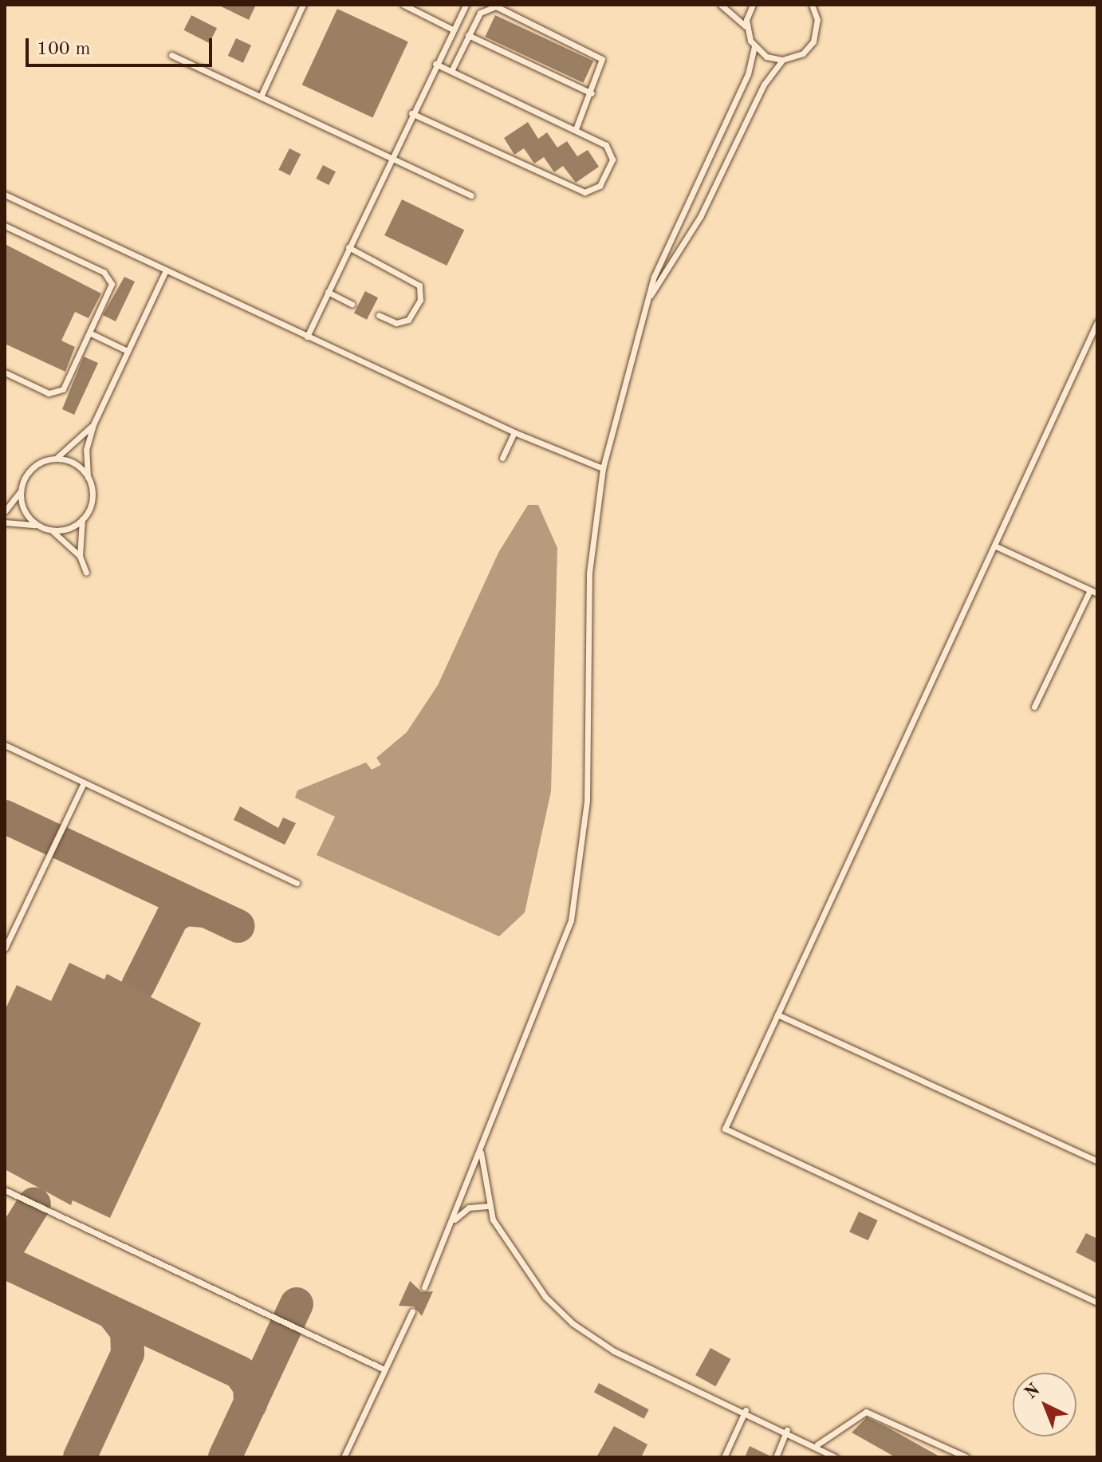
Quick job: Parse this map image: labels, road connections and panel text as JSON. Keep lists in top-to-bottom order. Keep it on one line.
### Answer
{"scale_bar":"100 m","north":"top left"}
